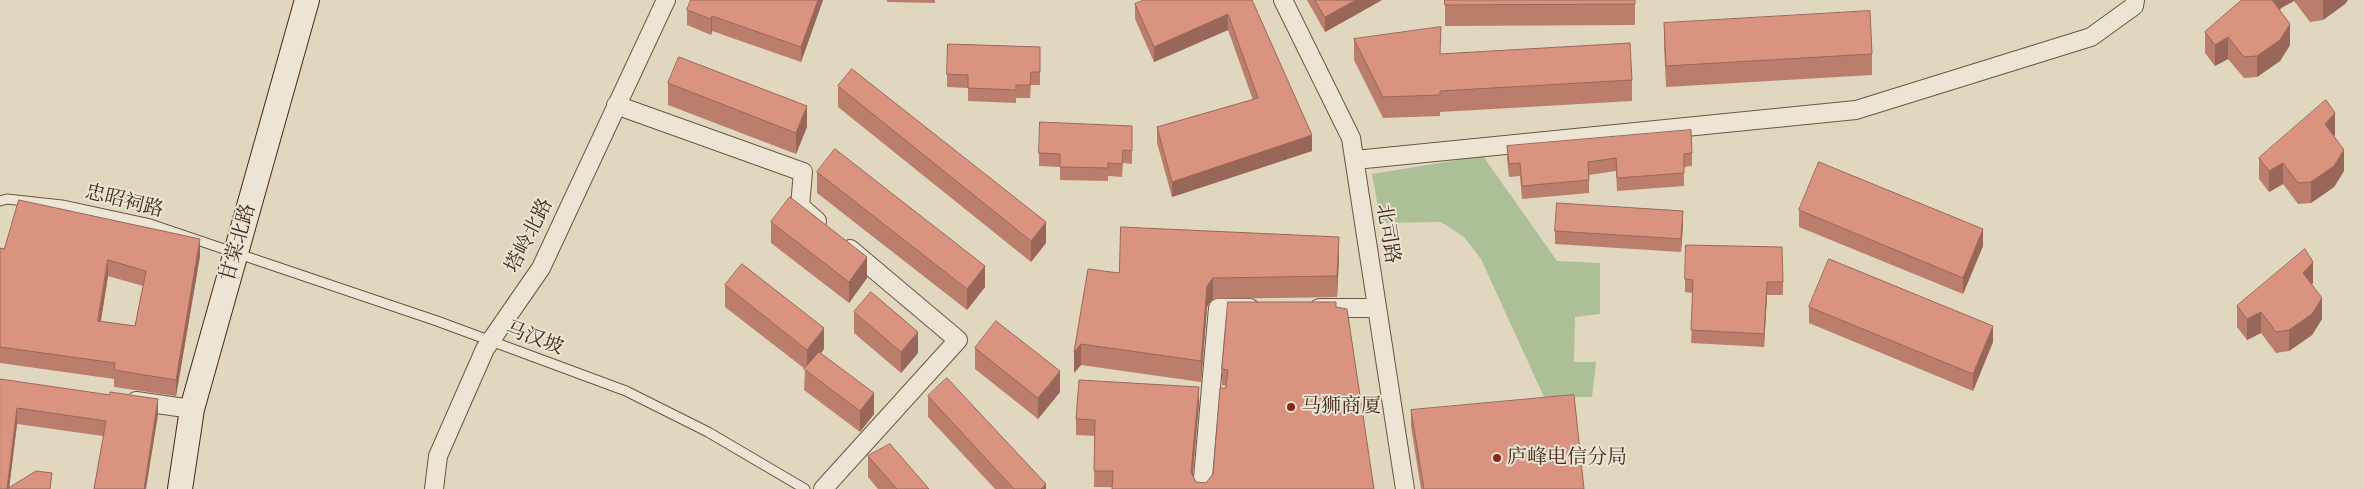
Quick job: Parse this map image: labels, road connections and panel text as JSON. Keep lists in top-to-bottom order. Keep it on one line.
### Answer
{"streets":{"street":["北司路","塔岭北路","甘棠北路"],"lane":["忠昭祠路","马汉坡"]},"crossings":[["忠昭祠路","甘棠北路"],["忠昭祠路","马汉坡"],["塔岭北路","马汉坡"],["甘棠北路","马汉坡"]],"places":["马狮商厦","庐峰电信分局"]}
